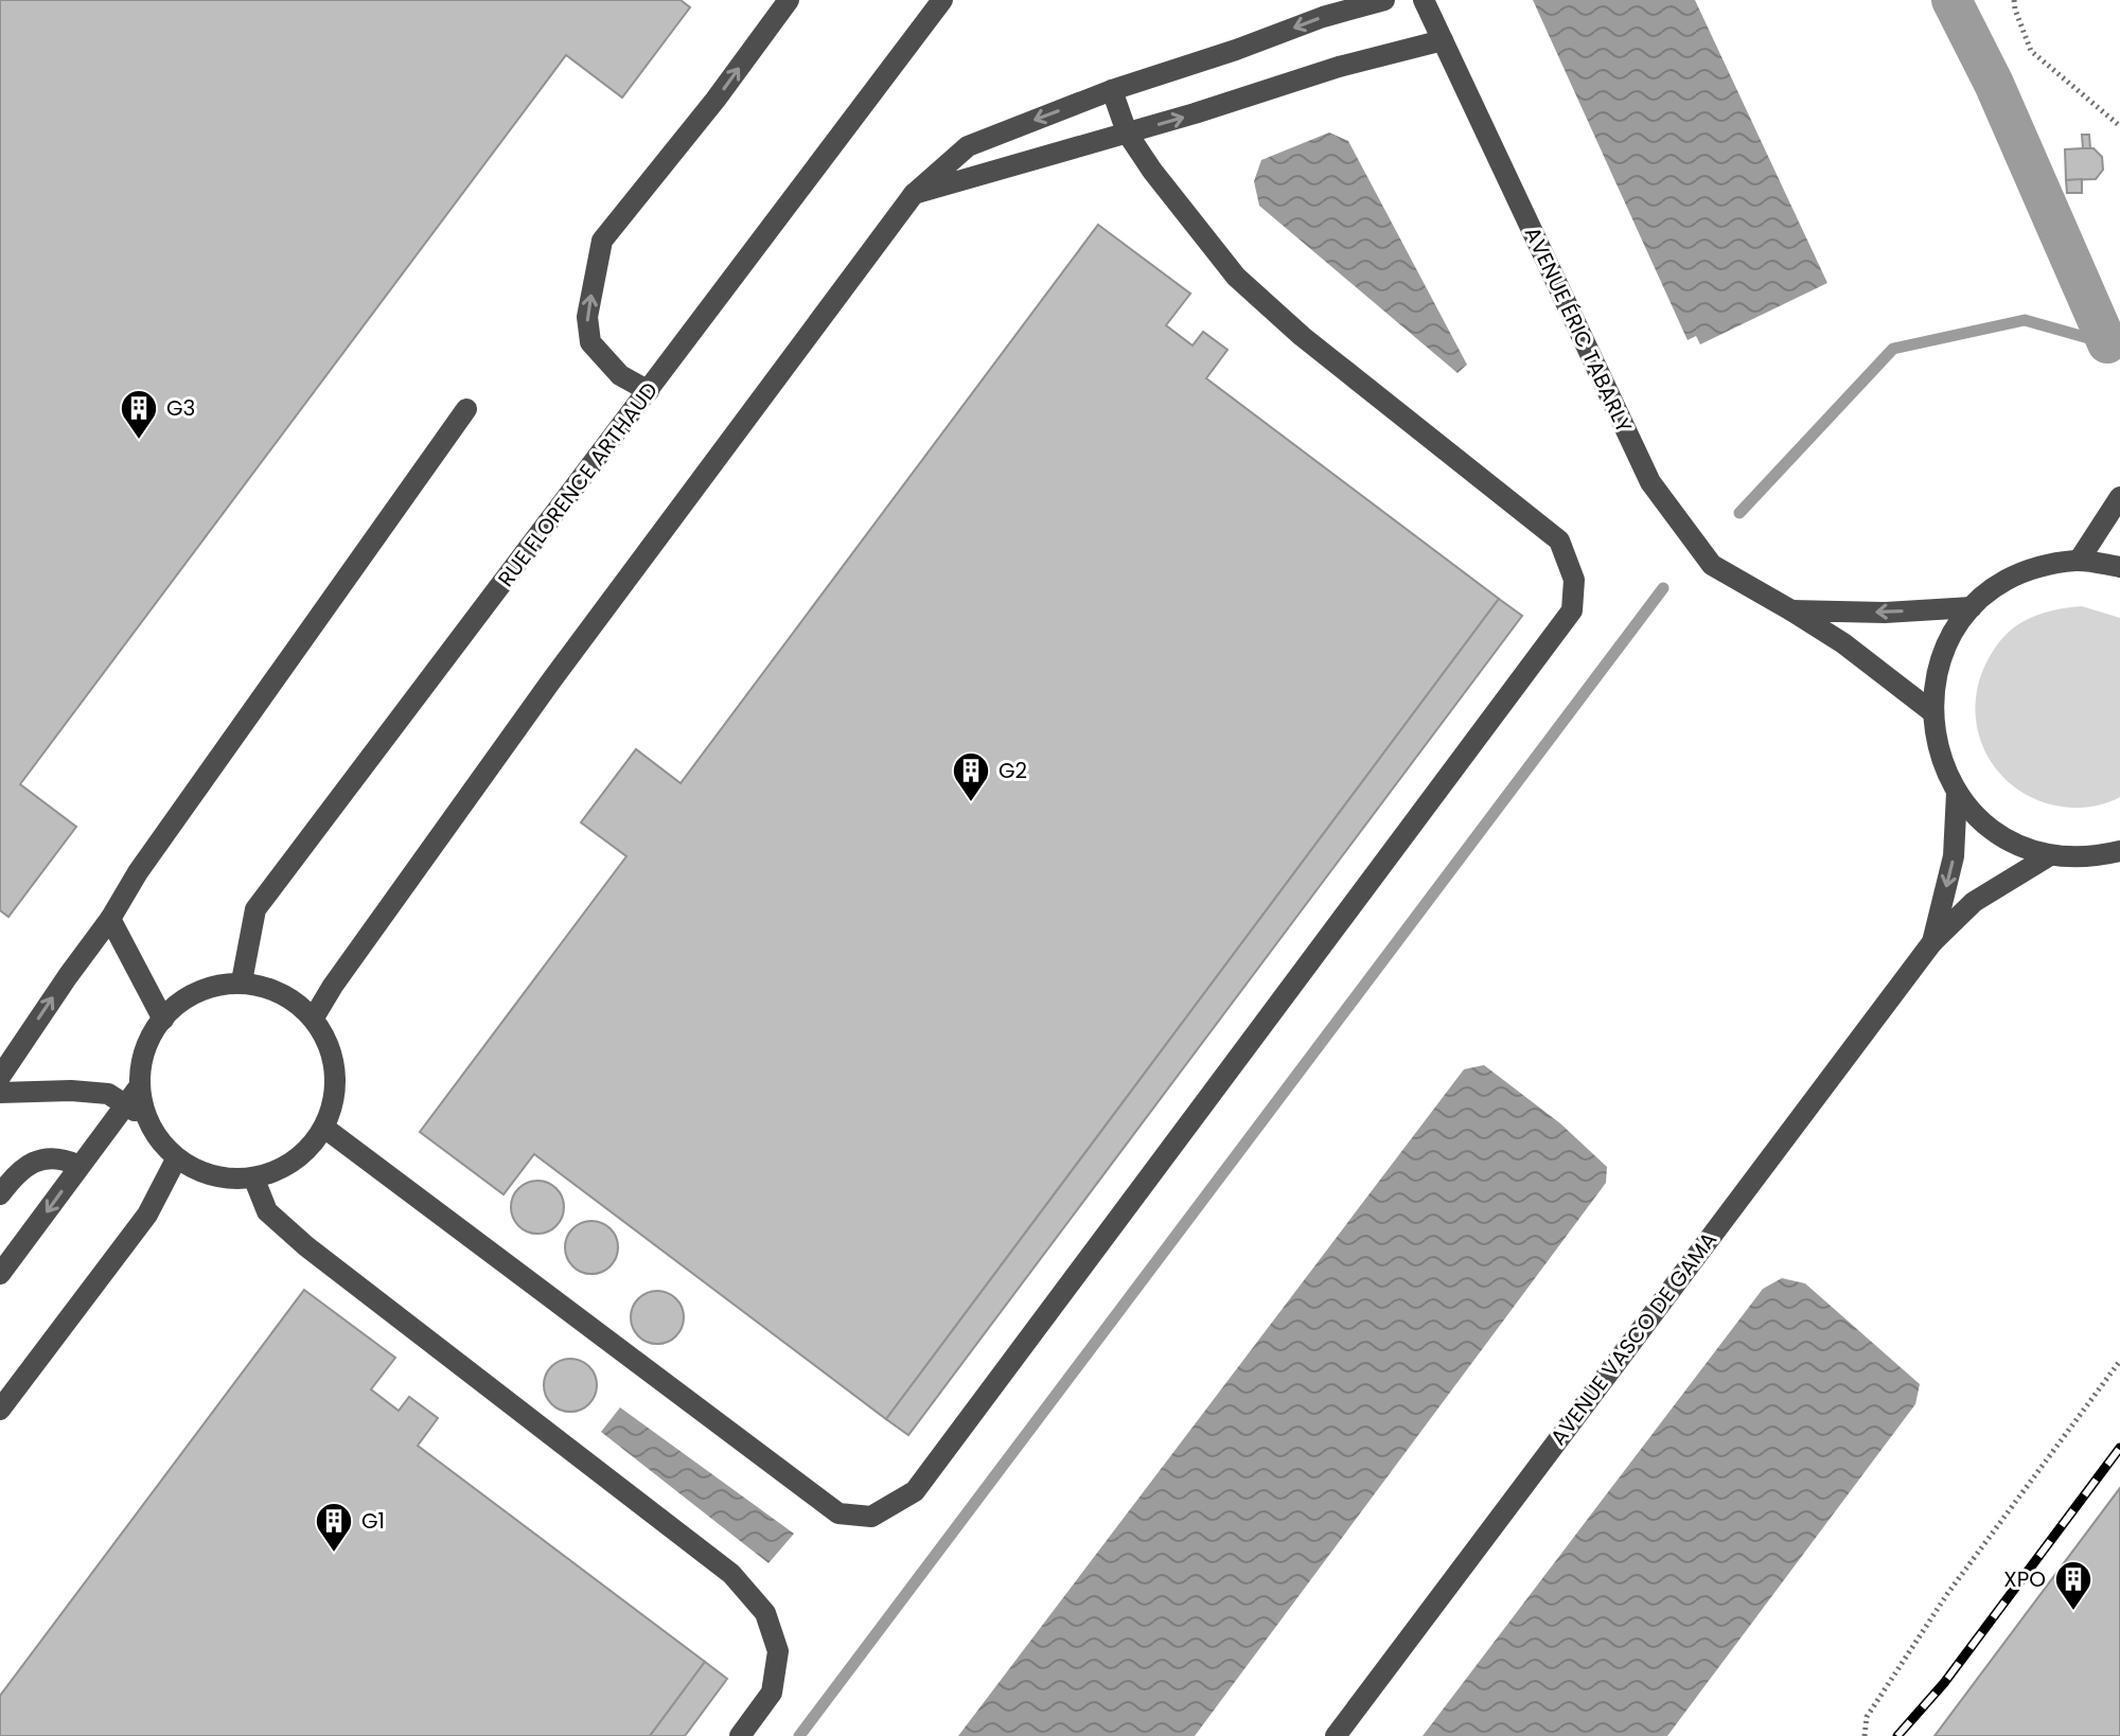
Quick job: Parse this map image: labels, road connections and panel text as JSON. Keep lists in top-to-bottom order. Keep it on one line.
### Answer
{"streets":{"street":["AVENUE ÉRIC TABARLY","RUE FLORENCE ARTHAUD","AVENUE VASCO DE GAMA"]},"places":{"building":["G3","G2","G1","XPO"]}}
